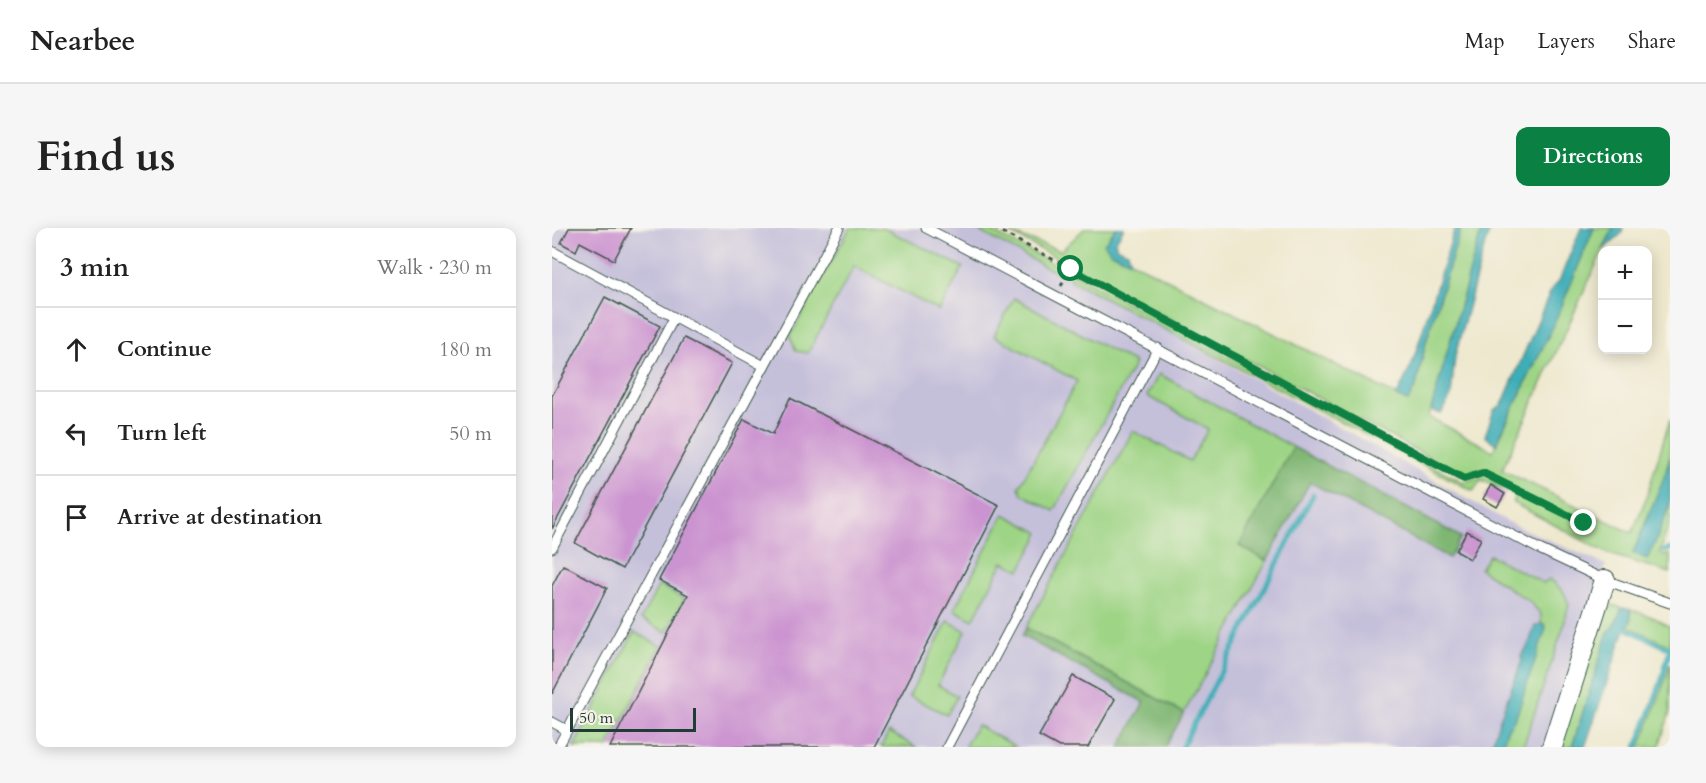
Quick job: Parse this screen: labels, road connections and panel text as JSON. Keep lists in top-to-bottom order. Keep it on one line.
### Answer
{"scale_bar":"50 m","page":{"header":"Nearbee","nav":["Map","Layers","Share"],"buttons":"Directions","title":"Find us","heading":["3 min","Walk · 230 m"],"map_buttons":["+","−"],"list":[["Continue","180 m"],["Turn left","50 m"],"Arrive at destination"],"scale":"50 m"}}
